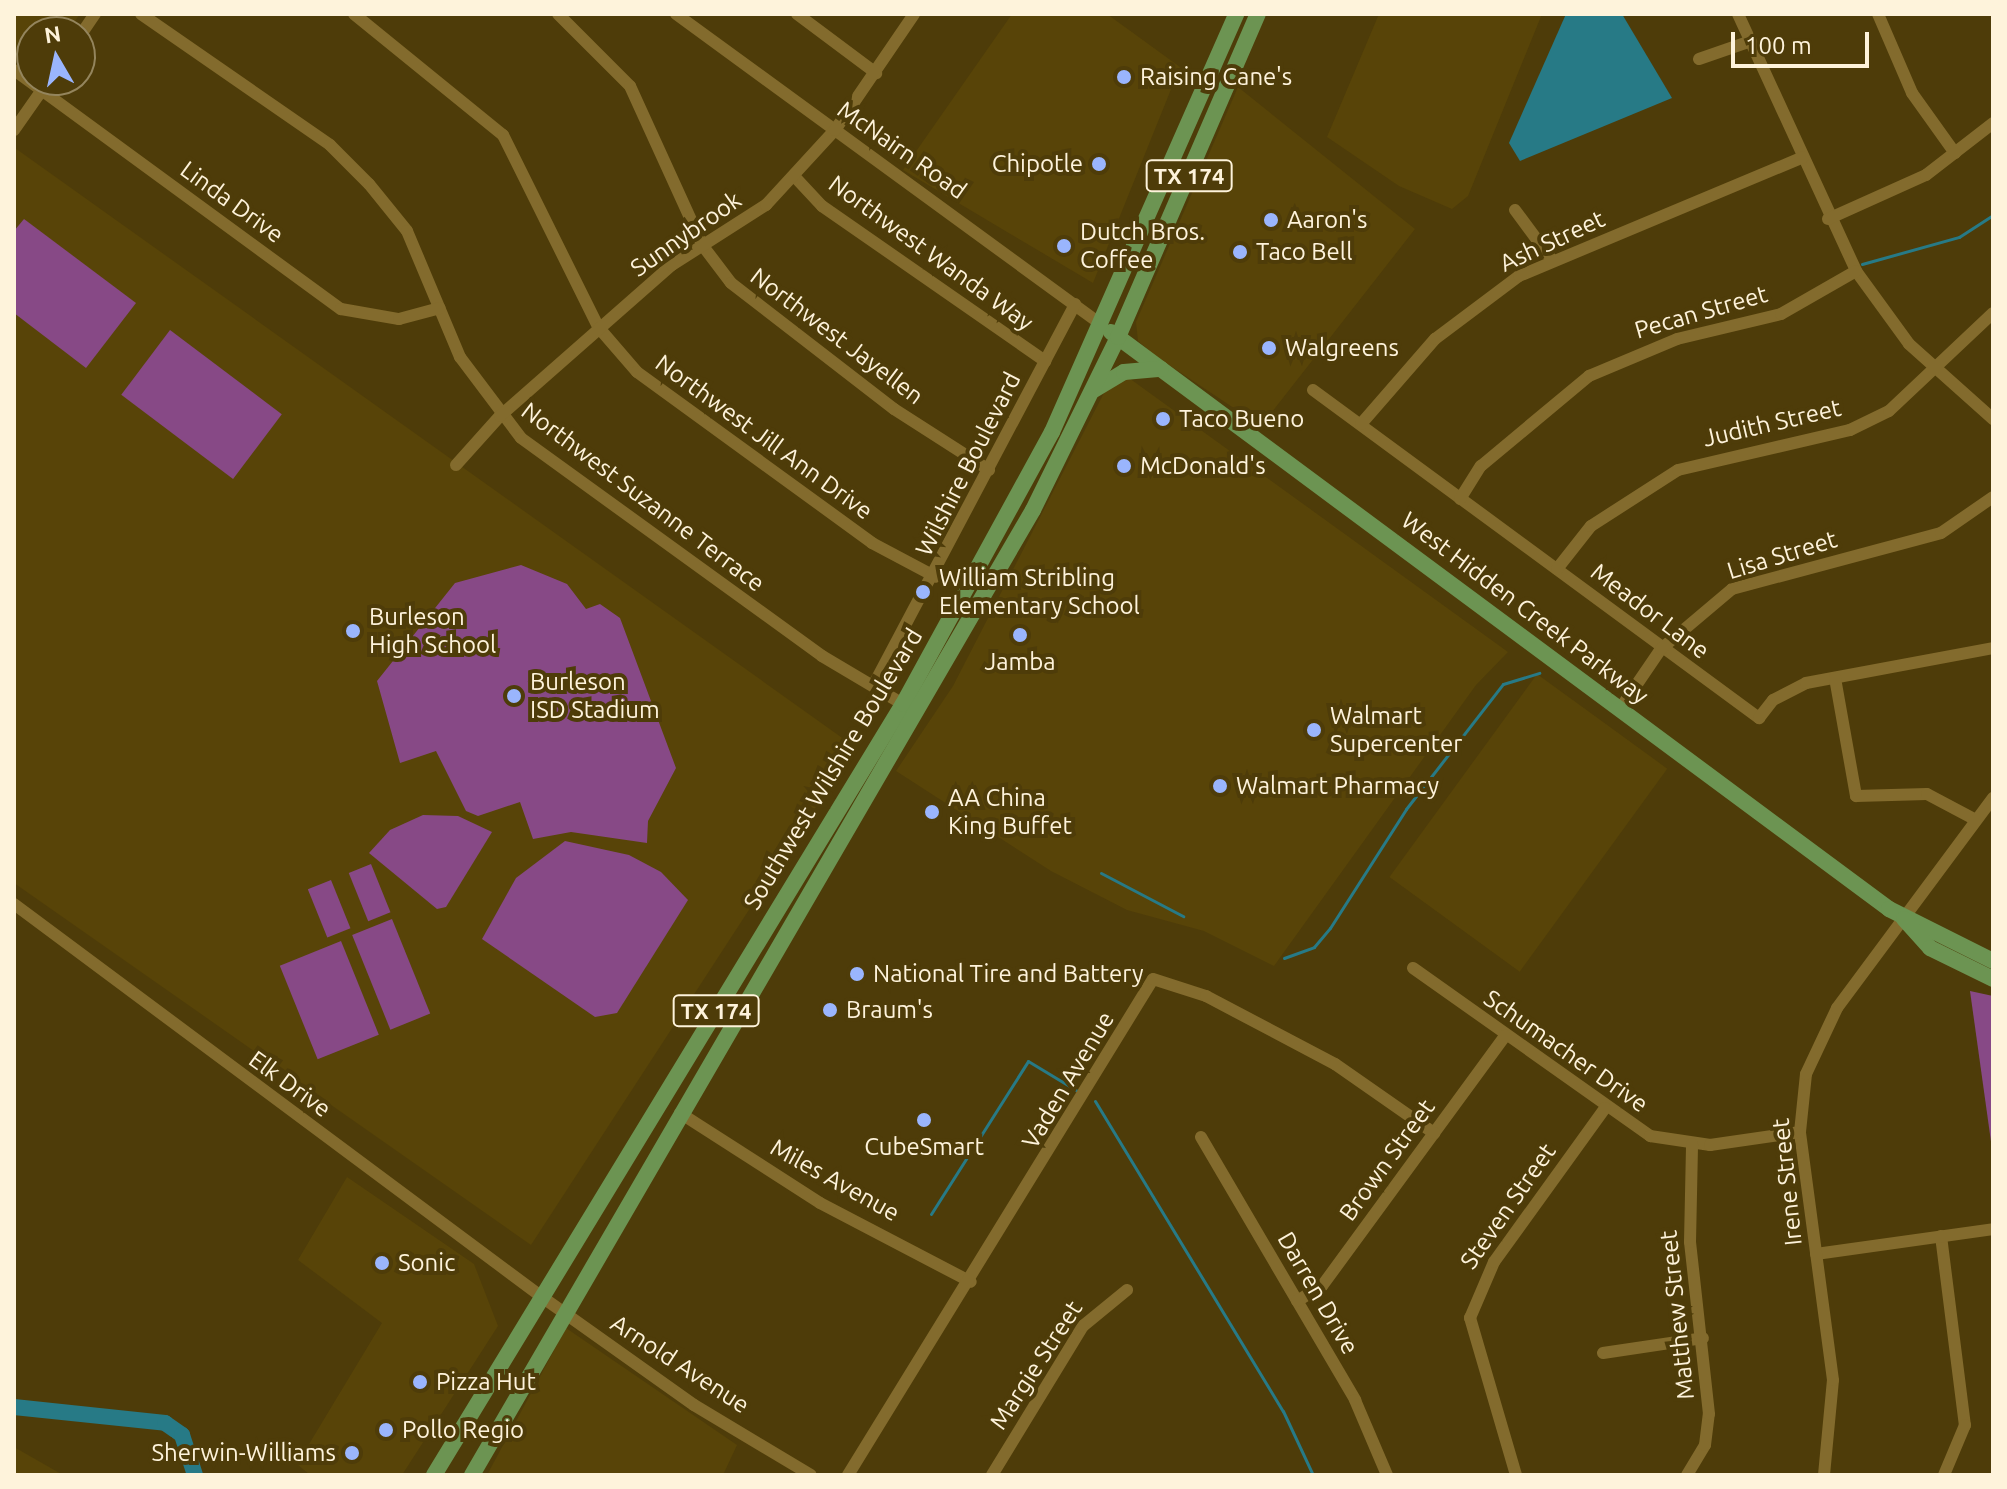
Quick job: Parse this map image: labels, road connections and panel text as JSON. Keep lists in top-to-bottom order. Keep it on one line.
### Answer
{"streets":{"main road":["TX 174","West Hidden Creek Parkway","Southwest Wilshire Boulevard"],"street":["McNairn Road","Linda Drive","Sunnybrook","Ash Street","Northwest Wanda Way","Pecan Street","Northwest Jayellen","Judith Street","Northwest Jill Ann Drive","Wilshire Boulevard","Northwest Suzanne Terrace","Lisa Street","Meador Lane","Schumacher Drive","Vaden Avenue","Elk Drive","Brown Street","Miles Avenue","Irene Street","Steven Street","Darren Drive","Matthew Street","Arnold Avenue","Margie Street"]},"crossings":[["McNairn Road","Sunnybrook"],["McNairn Road","Wilshire Boulevard"],["McNairn Road","West Hidden Creek Parkway"],["McNairn Road","Southwest Wilshire Boulevard"],["Linda Drive","Northwest Suzanne Terrace"],["Sunnybrook","Northwest Wanda Way"],["Sunnybrook","Northwest Jayellen"],["Sunnybrook","Northwest Jill Ann Drive"],["Sunnybrook","Northwest Suzanne Terrace"],["Ash Street","Meador Lane"],["Northwest Wanda Way","Wilshire Boulevard"],["Pecan Street","Meador Lane"],["Northwest Jayellen","Wilshire Boulevard"],["Judith Street","Meador Lane"],["Northwest Jill Ann Drive","Wilshire Boulevard"],["Wilshire Boulevard","Northwest Suzanne Terrace"],["Northwest Suzanne Terrace","Southwest Wilshire Boulevard"],["Lisa Street","West Hidden Creek Parkway"],["Lisa Street","Meador Lane"],["West Hidden Creek Parkway","Southwest Wilshire Boulevard"],["West Hidden Creek Parkway","Irene Street"],["Southwest Wilshire Boulevard","Elk Drive"],["Southwest Wilshire Boulevard","Miles Avenue"],["Southwest Wilshire Boulevard","Arnold Avenue"],["Schumacher Drive","Brown Street"],["Schumacher Drive","Irene Street"],["Schumacher Drive","Steven Street"],["Schumacher Drive","Matthew Street"],["Vaden Avenue","Brown Street"],["Vaden Avenue","Miles Avenue"],["Elk Drive","Arnold Avenue"],["Brown Street","Darren Drive"]],"places":["Raising Cane's","Chipotle","Aaron's","Dutch Bros. Coffee","Taco Bell","Walgreens","Taco Bueno","McDonald's","William Stribling Elementary School","Burleson High School","Jamba","Burleson ISD Stadium","Walmart Supercenter","Walmart Pharmacy","AA China King Buffet","National Tire and Battery","Braum's","CubeSmart","Sonic","Pizza Hut","Pollo Regio","Sherwin-Williams"],"scale_bar":"100 m","north":"top"}
